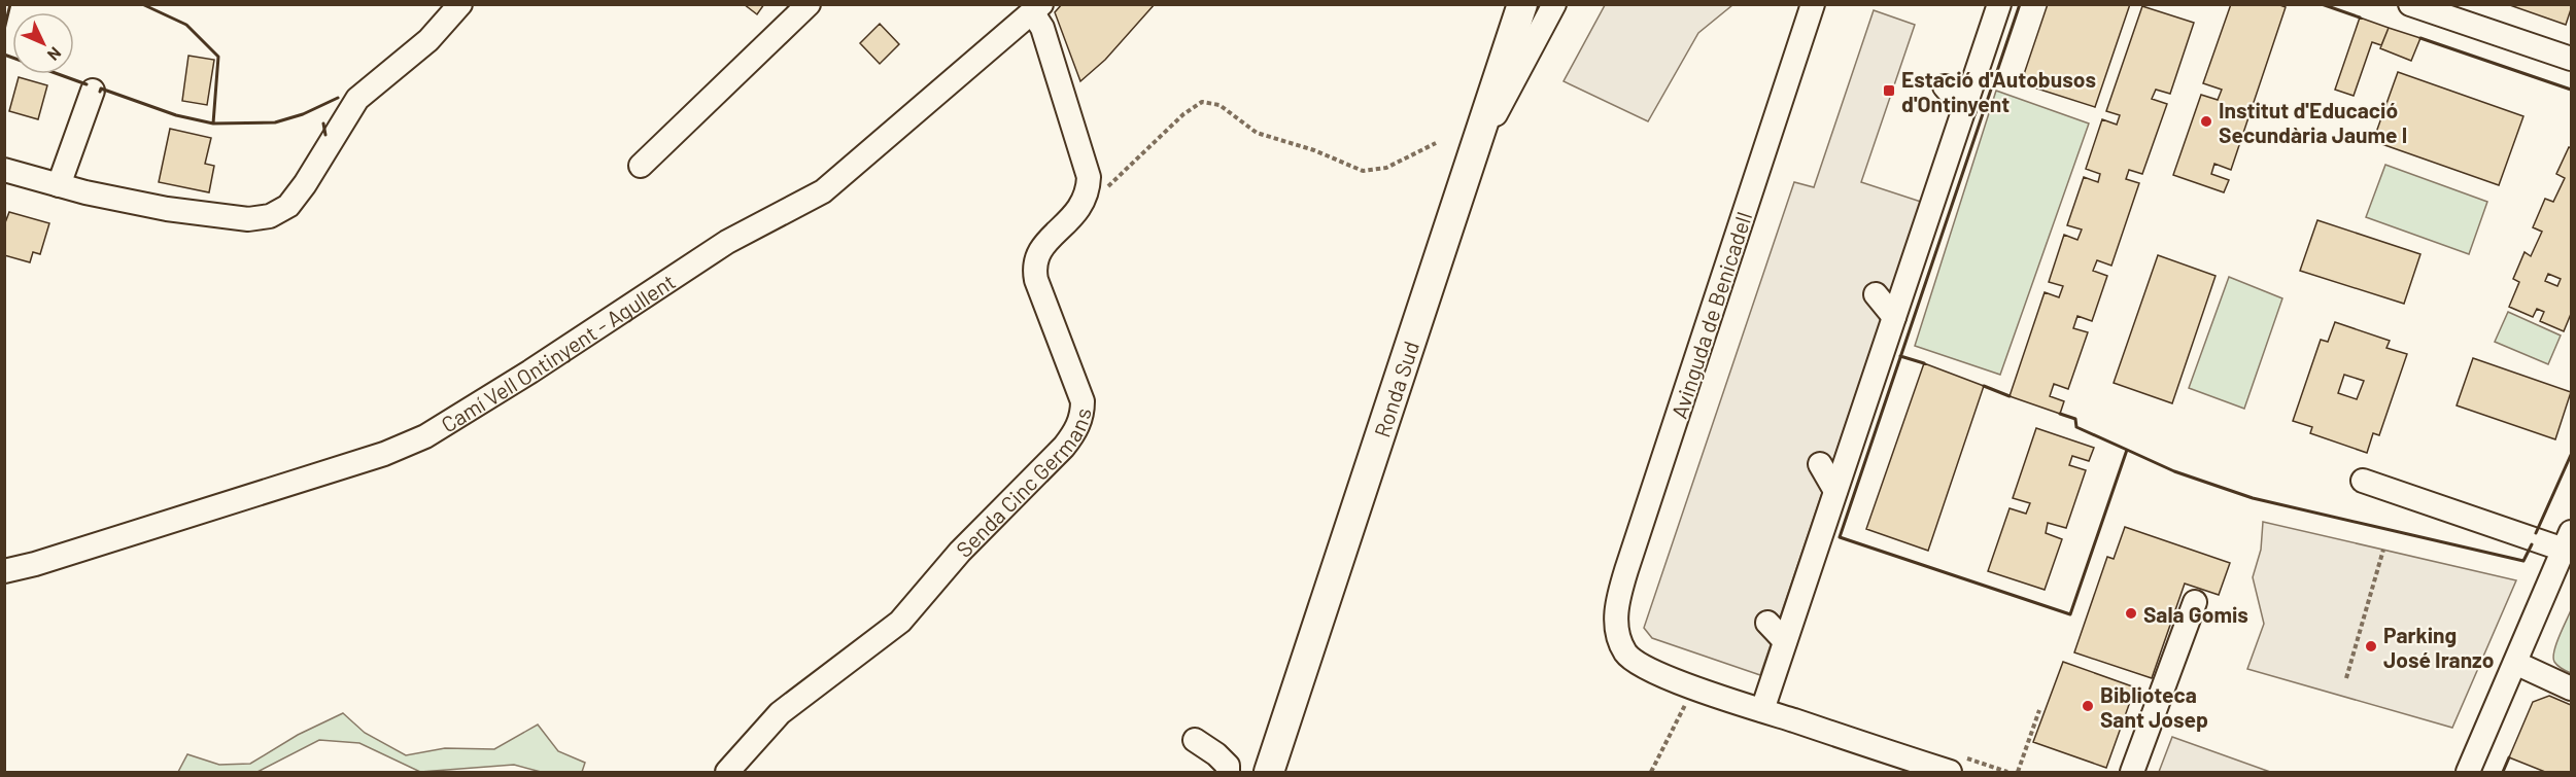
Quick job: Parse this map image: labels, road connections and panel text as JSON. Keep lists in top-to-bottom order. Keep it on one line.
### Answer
{"streets":{"main road":["Ronda Sud"],"street":["Avinguda de Benicadell","Camí Vell Ontinyent - Agullent","Senda Cinc Germans"]},"places":{"transit":["Estació d'Autobusos d'Ontinyent"],"other":["Institut d'Educació Secundària Jaume I","Sala Gomis","Parking José Iranzo","Biblioteca Sant Josep"]},"north":"bottom right"}
